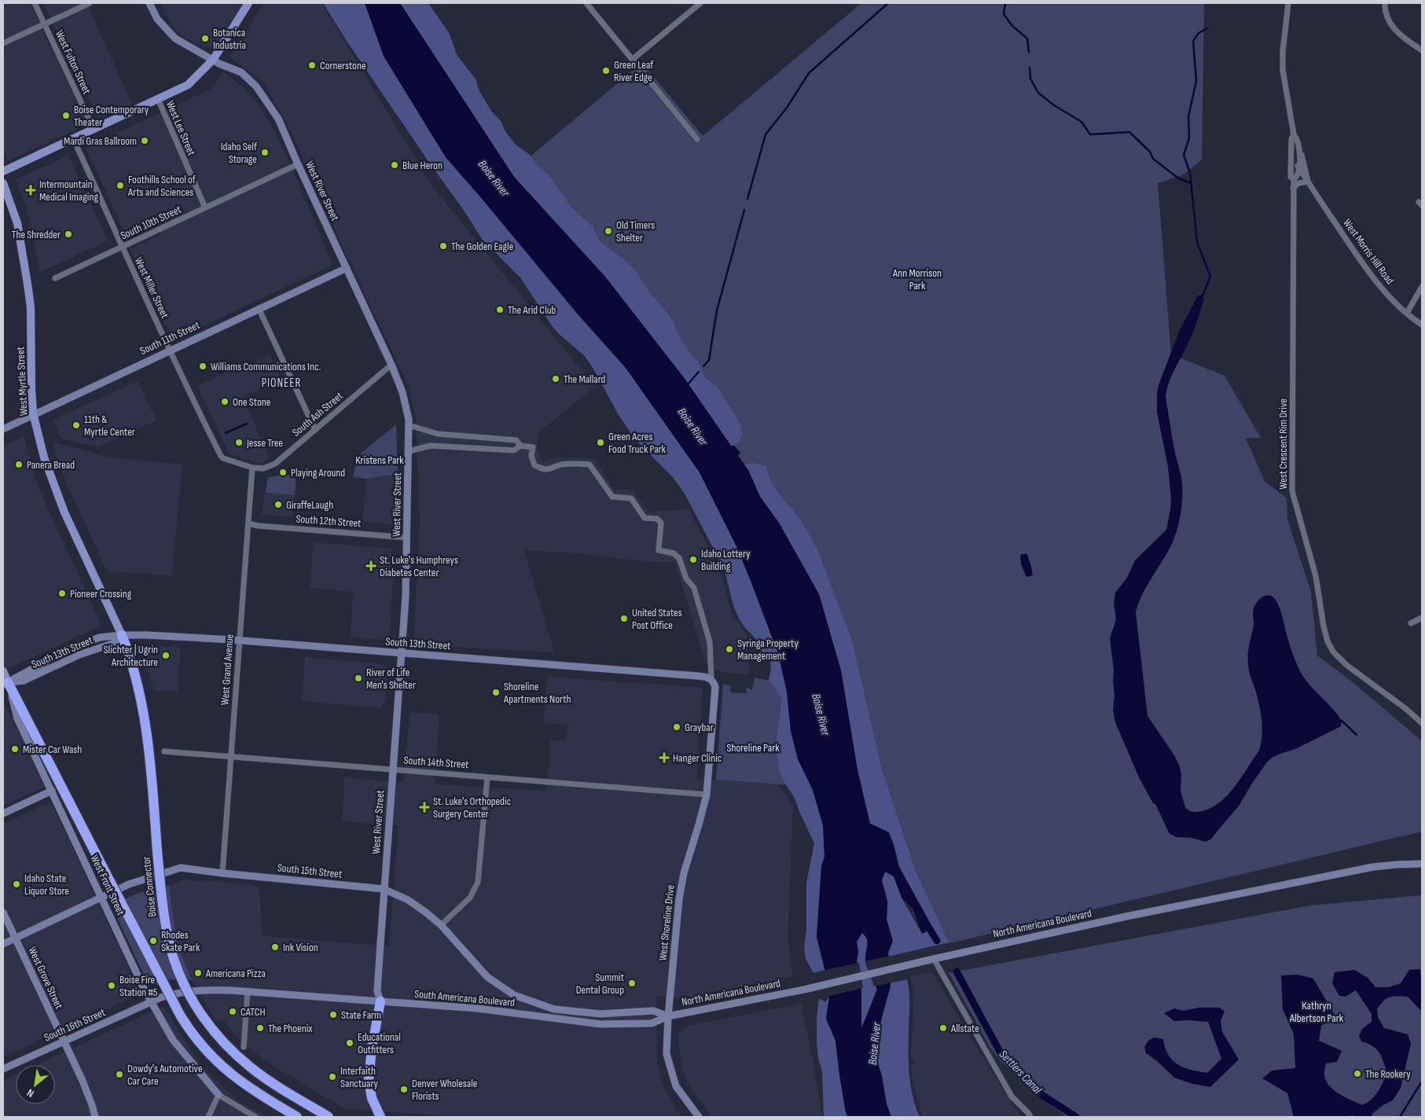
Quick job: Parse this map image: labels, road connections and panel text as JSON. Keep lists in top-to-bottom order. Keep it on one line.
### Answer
{"streets":{"highway":["Boise Connector"],"main road":["West Myrtle Street","West Front Street"],"street":["West Fulton Street","West Lee Street","West River Street","South 10th Street","West Morris Hill Road","West Miller Street","South 11th Street","South Ash Street","West Crescent Rim Drive","South 12th Street","South 13th Street","West Grand Avenue","South 14th Street","South 15th Street","West Shoreline Drive","North Americana Boulevard","West Grove Street","South Americana Boulevard","South 16th Street"]},"crossings":[["West Lee Street","South 10th Street"],["West River Street","South 10th Street"],["West River Street","South 11th Street"],["West River Street","South Ash Street"],["West River Street","South 12th Street"],["West River Street","South 13th Street"],["West River Street","South 14th Street"],["West River Street","South 15th Street"],["West River Street","South Americana Boulevard"],["South 10th Street","West Miller Street"],["West Morris Hill Road","West Crescent Rim Drive"],["West Miller Street","South 11th Street"],["West Miller Street","South Ash Street"],["West Miller Street","West Grand Avenue"],["South 11th Street","West Myrtle Street"],["West Myrtle Street","South 13th Street"],["West Myrtle Street","Boise Connector"],["South Ash Street","West Grand Avenue"],["South 12th Street","West Grand Avenue"],["South 13th Street","West Grand Avenue"],["South 13th Street","West Front Street"],["South 13th Street","Boise Connector"],["South 13th Street","West Shoreline Drive"],["West Grand Avenue","South 14th Street"],["West Grand Avenue","South 15th Street"],["South 14th Street","West Shoreline Drive"],["South 15th Street","West Front Street"],["South 15th Street","West Shoreline Drive"],["South 15th Street","North Americana Boulevard"],["South 15th Street","West Grove Street"],["South 15th Street","South Americana Boulevard"],["West Front Street","Boise Connector"],["West Front Street","South 16th Street"],["West Shoreline Drive","North Americana Boulevard"],["West Shoreline Drive","South Americana Boulevard"],["North Americana Boulevard","South Americana Boulevard"],["West Grove Street","South 16th Street"],["South Americana Boulevard","South 16th Street"]],"districts":["PIONEER"],"water":["Boise River","Settlers Canal"],"parks":["Ann Morrison Park","Kristens Park","Shoreline Park","Kathryn Albertson Park"],"places":{"other":["Botanica Industria","Cornerstone","Green Leaf River Edge","Boise Contemporary Theater","Mardi Gras Ballroom","Idaho Self Storage","Blue Heron","Foothills School of Arts and Sciences","Old Timers Shelter","The Shredder","The Golden Eagle","The Arid Club","Williams Communications Inc.","The Mallard","One Stone","11th & Myrtle Center","Jesse Tree","Green Acres Food Truck Park","Panera Bread","Playing Around","GiraffeLaugh","Idaho Lottery Building","Pioneer Crossing","United States Post Office","Syringa Property Management","Slichter | Ugrin Architecture","River of Life Men's Shelter","Shoreline Apartments North","Graybar","Mister Car Wash","Idaho State Liquor Store","Rhodes Skate Park","Ink Vision","Americana Pizza","Summit Dental Group","Boise Fire Station #5","CATCH","State Farm","The Phoenix","Allstate","Educational Outfitters","The Rookery","Dowdy's Automotive Car Care","Interfaith Sanctuary","Denver Wholesale Florists"],"health":["Intermountain Medical Imaging","St. Luke's Humphreys Diabetes Center","Hanger Clinic","St. Luke's Orthopedic Surgery Center"]},"north":"bottom left"}
